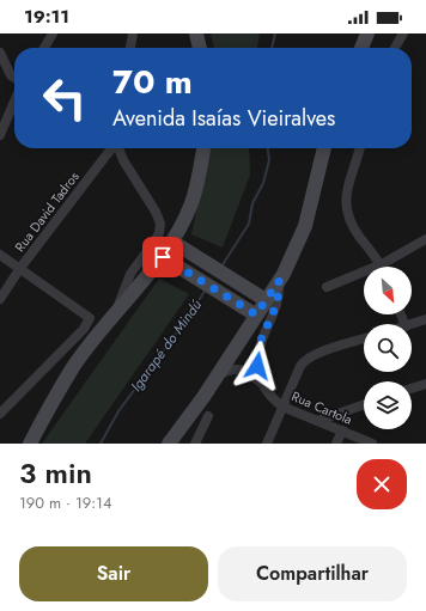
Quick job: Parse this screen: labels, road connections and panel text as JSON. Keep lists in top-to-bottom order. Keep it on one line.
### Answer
{"streets":{"street":["Rua David Tadros","Rua Cartola"]},"water":["Igarapé do Mindú"],"north":"bottom right","page":{"status":"19:11","turn":["70 m","Avenida Isaías Vieiralves"],"heading":["3 min","190 m · 19:14"],"buttons":["Sair","Compartilhar"]}}
